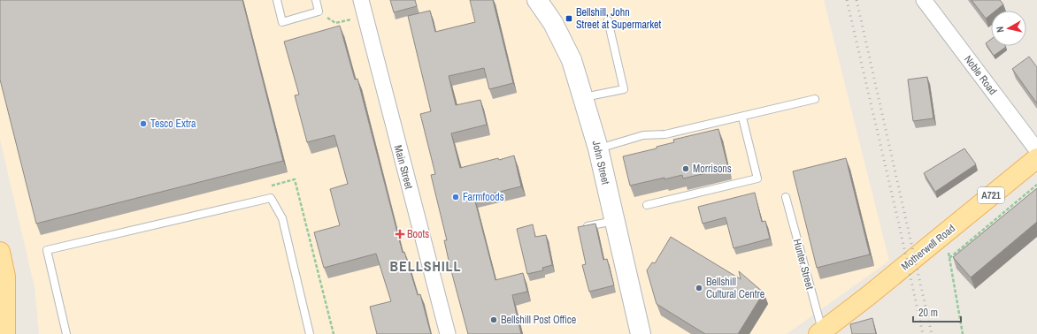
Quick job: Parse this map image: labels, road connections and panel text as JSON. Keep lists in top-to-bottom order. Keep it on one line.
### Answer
{"streets":{"main road":["A721","Motherwell Road"],"street":["Noble Road","John Street","Main Street"],"lane":["Hunter Street"]},"crossings":[["Motherwell Road","Hunter Street"]],"districts":["BELLSHILL"],"places":{"transit":["Bellshill, John Street at Supermarket"],"other":["Tesco Extra","Morrisons","Farmfoods","Bellshill Cultural Centre","Bellshill Post Office"],"health":["Boots"]},"scale_bar":"20 m","north":"left"}
